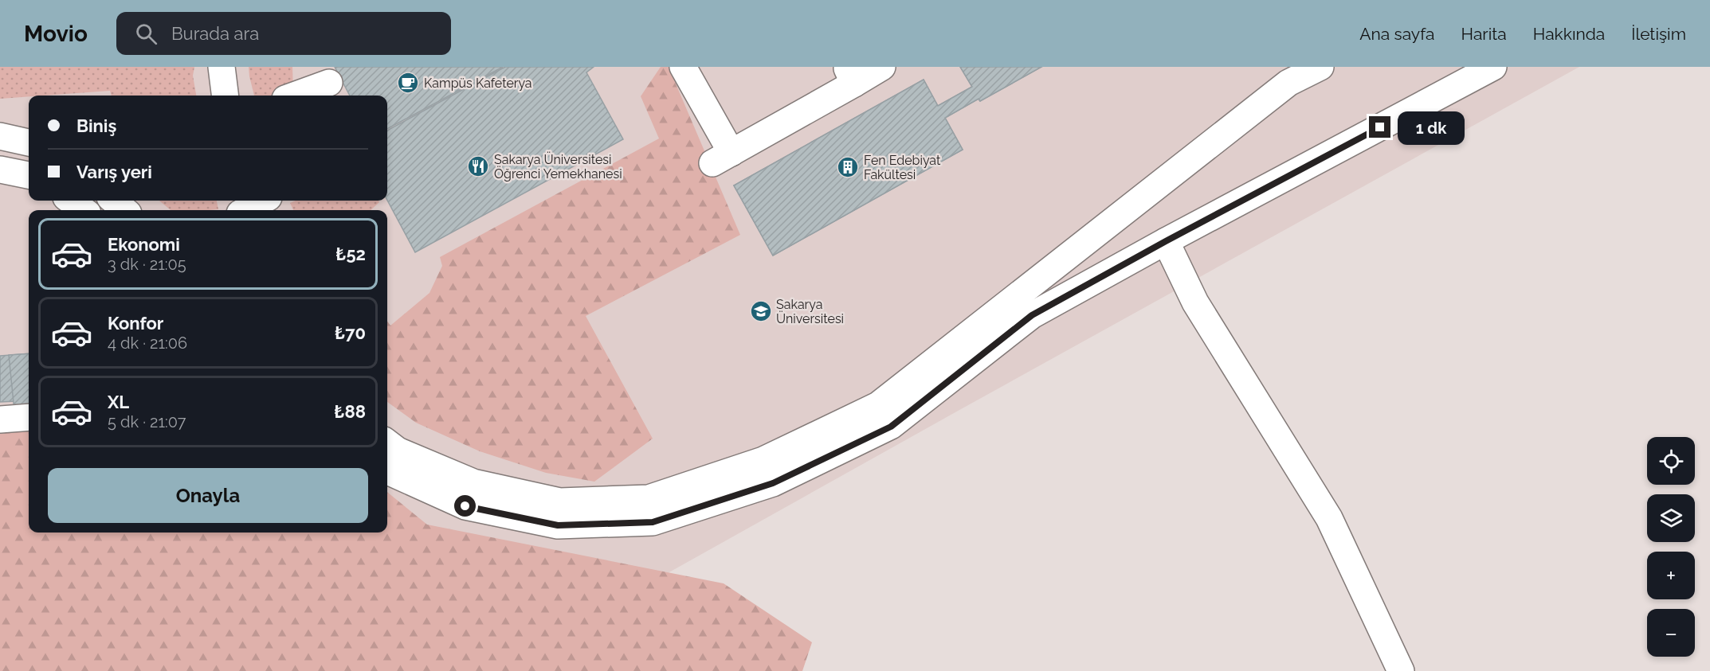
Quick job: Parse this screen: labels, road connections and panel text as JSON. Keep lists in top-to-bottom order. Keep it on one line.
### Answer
{"places":{"cafe":["Kampüs Kafeterya"],"restaurant":["Sakarya Üniversitesi Öğrenci Yemekhanesi"],"building":["Fen Edebiyat Fakültesi"],"school or university":["Sakarya Üniversitesi"]},"page":{"header":"Movio","search":"Burada ara","nav":["Ana sayfa","Harita","Hakkında","İletişim"],"banner":["Biniş","Varış yeri"],"bubble":"1 dk","list":[{"name":"Ekonomi","note":"3 dk · 21:05","value":"₺52"},{"name":"Konfor","note":"4 dk · 21:06","value":"₺70"},{"name":"XL","note":"5 dk · 21:07","value":"₺88"}],"map_buttons":["+","−"],"buttons":"Onayla"}}
